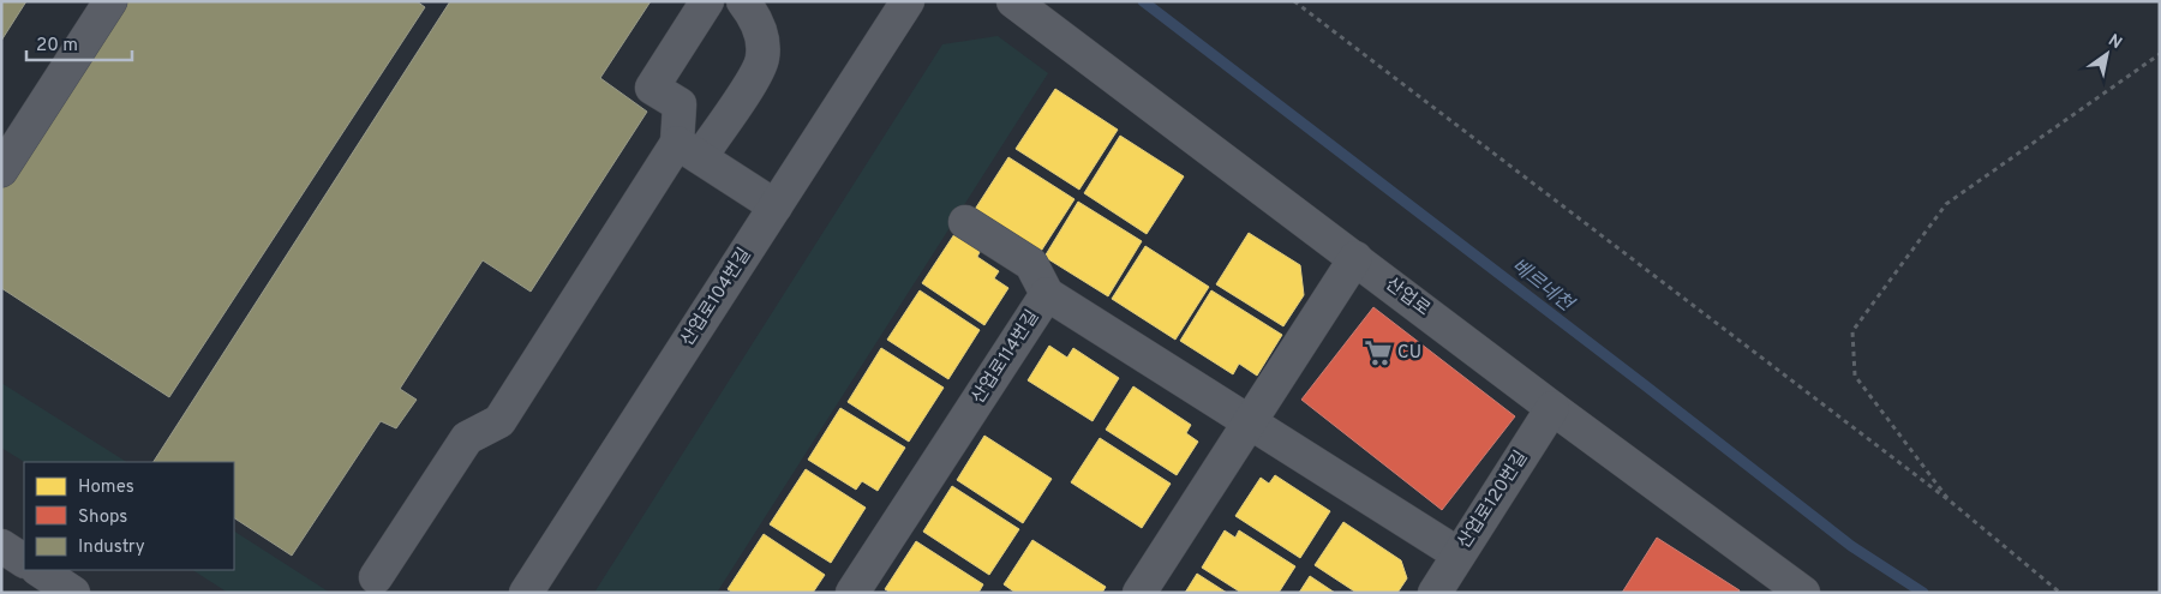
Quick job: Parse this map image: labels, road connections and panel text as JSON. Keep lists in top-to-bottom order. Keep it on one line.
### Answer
{"streets":{"street":["산업로104번길","산업로","산업로114번길","산업로120번길"]},"crossings":[["산업로","산업로120번길"],["산업로114번길","산업로120번길"]],"water":["베르네천"],"places":{"supermarket":["CU"]},"legend":["Homes","Shops","Industry"],"scale_bar":"20 m","north":"top right"}
